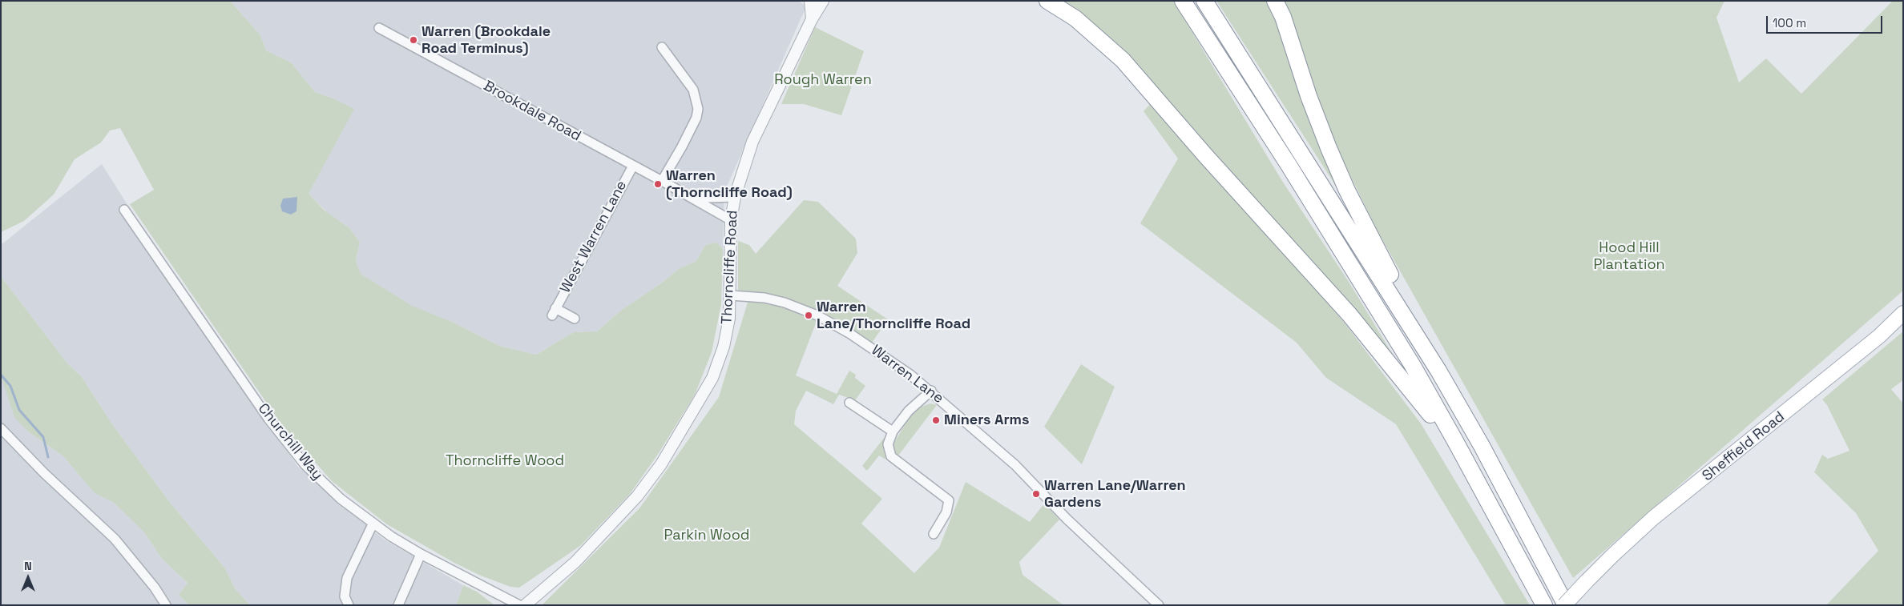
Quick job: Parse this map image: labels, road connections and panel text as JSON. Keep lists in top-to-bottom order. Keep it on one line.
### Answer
{"streets":{"main road":["Sheffield Road"],"street":["Brookdale Road","West Warren Lane","Thorncliffe Road","Warren Lane","Churchill Way"]},"crossings":[["Brookdale Road","West Warren Lane"],["Brookdale Road","Thorncliffe Road"],["Thorncliffe Road","Warren Lane"]],"parks":["Rough Warren","Hood Hill Plantation","Thorncliffe Wood","Parkin Wood"],"places":["Warren (Brookdale Road Terminus)","Warren (Thorncliffe Road)","Warren Lane/Thorncliffe Road","Miners Arms","Warren Lane/Warren Gardens"],"scale_bar":"100 m","north":"top"}
